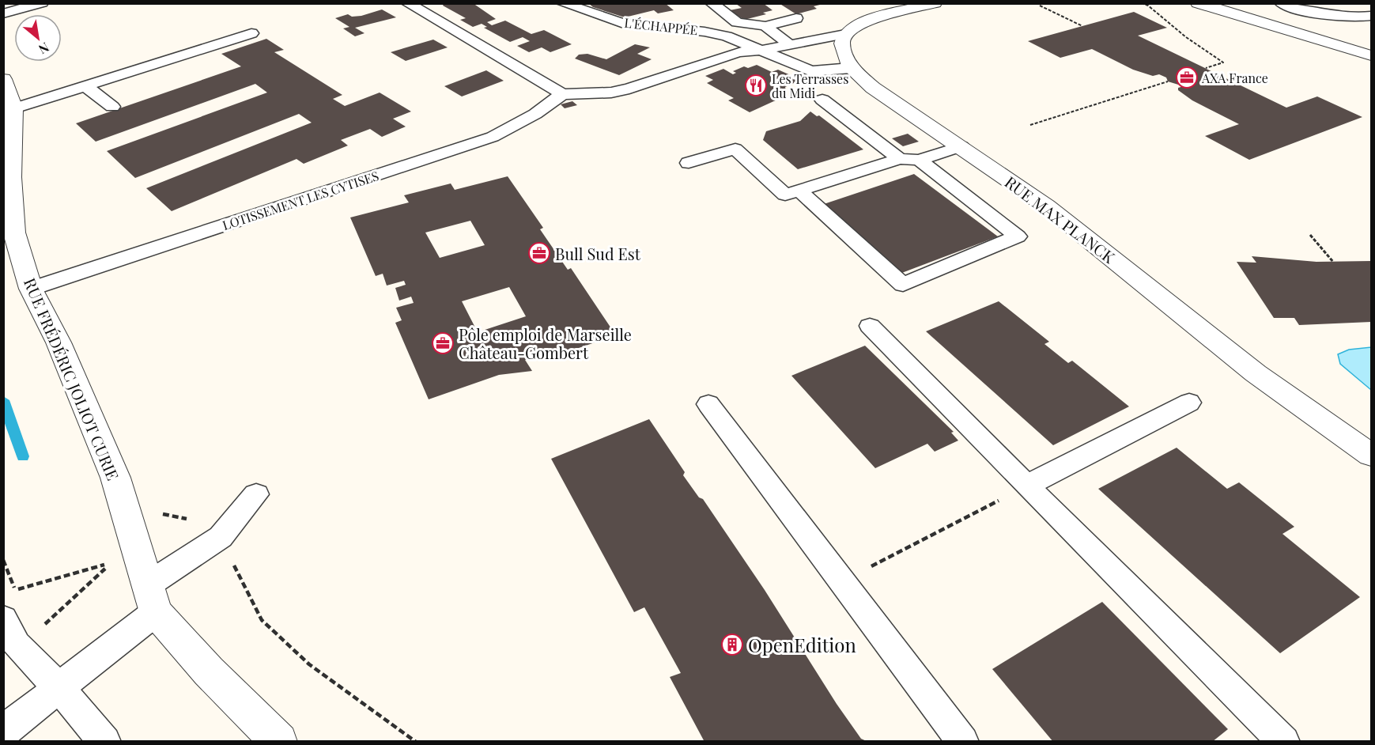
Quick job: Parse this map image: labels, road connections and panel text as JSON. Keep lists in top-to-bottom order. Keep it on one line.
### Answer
{"streets":{"street":["RUE MAX PLANCK","RUE FRÉDÉRIC JOLIOT CURIE"],"lane":["L'ÉCHAPPÉE","LOTISSEMENT LES CYTISES"]},"crossings":[["L'ÉCHAPPÉE","RUE MAX PLANCK"],["LOTISSEMENT LES CYTISES","RUE FRÉDÉRIC JOLIOT CURIE"]],"places":{"office":["AXA France","Bull Sud Est","Pôle emploi de Marseille Château-Gombert"],"restaurant":["Les Terrasses du Midi"],"building":["OpenEdition"]},"north":"bottom right"}
